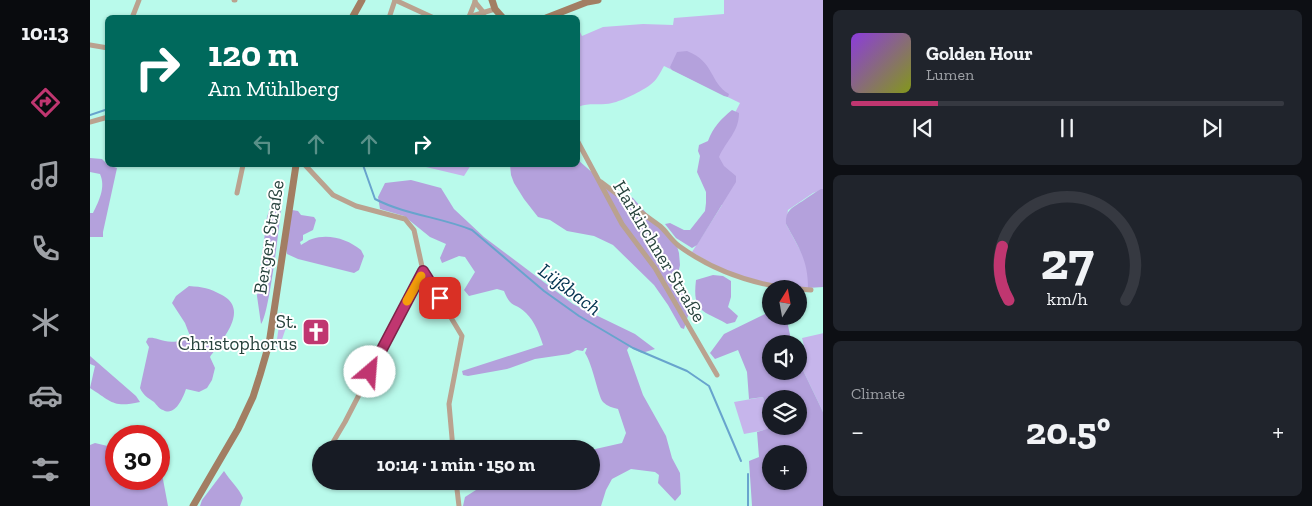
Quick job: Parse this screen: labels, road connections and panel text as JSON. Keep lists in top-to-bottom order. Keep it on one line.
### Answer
{"streets":{"main road":["Berger Straße"],"street":["Harkirchner Straße"]},"water":["Lüßbach"],"places":{"church":["St. Christophorus"]},"north":"top","page":{"tabs":"10:13","turn":["120 m","Am Mühlberg"],"song":["Golden Hour","Lumen"],"map_buttons":"+","tile":"Climate","heat":["−","20.5°","+"],"limit":"30","trip":"10:14 · 1 min · 150 m","gauge":["27","km/h"]}}
